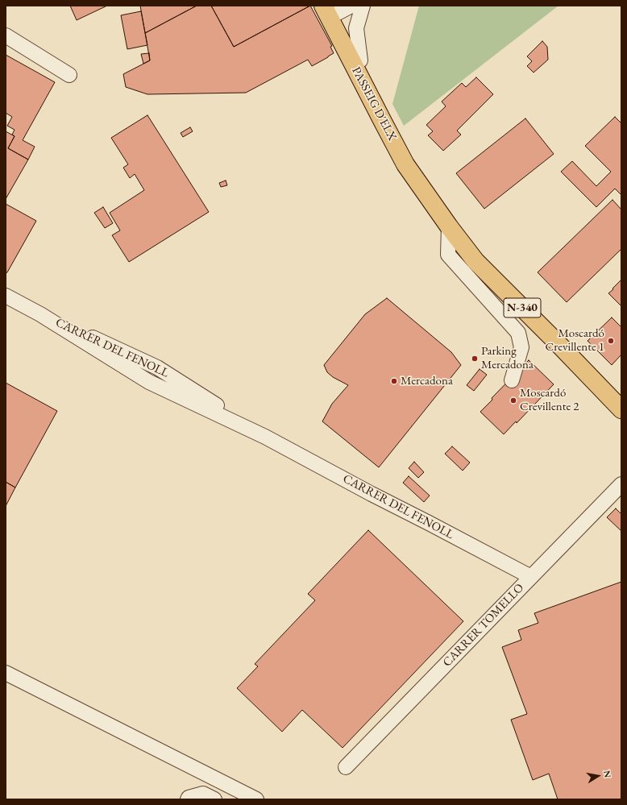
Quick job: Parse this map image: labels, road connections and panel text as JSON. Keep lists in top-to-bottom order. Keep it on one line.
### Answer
{"streets":{"highway":["PASSEIG D'ELX","N-340"],"street":["CARRER DEL FENOLL","CARRER TOMELLO"]},"crossings":[["CARRER DEL FENOLL","CARRER TOMELLO"]],"places":["Moscardó Crevillente 1","Parking Mercadona","Mercadona","Moscardó Crevillente 2"],"north":"right"}
